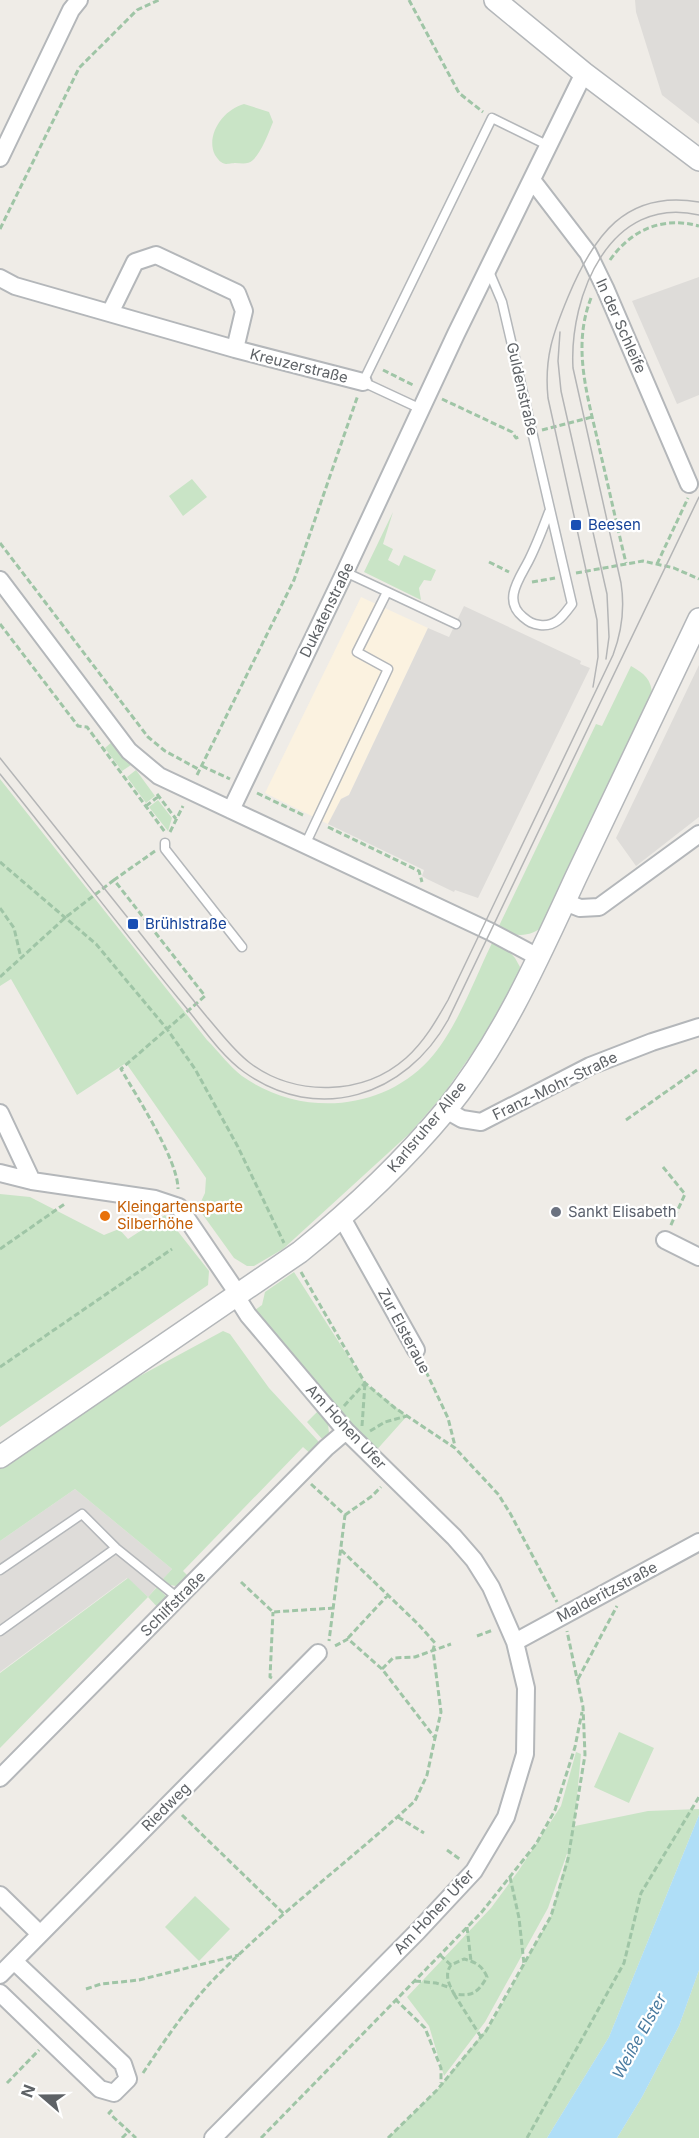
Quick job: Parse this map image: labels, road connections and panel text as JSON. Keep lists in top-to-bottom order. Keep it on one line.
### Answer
{"streets":{"street":["In der Schleife","Kreuzerstraße","Dukatenstraße","Franz-Mohr-Straße","Karlsruher Allee","Zur Elsteraue","Am Hohen Ufer","Malderitzstraße","Schilfstraße","Riedweg"],"lane":["Guldenstraße"]},"crossings":[["Franz-Mohr-Straße","Karlsruher Allee"],["Karlsruher Allee","Zur Elsteraue"],["Karlsruher Allee","Am Hohen Ufer"],["Am Hohen Ufer","Malderitzstraße"],["Am Hohen Ufer","Schilfstraße"]],"water":["Weiße Elster"],"places":{"transit":["Beesen","Brühlstraße"],"other":["Sankt Elisabeth","Kleingartensparte Silberhöhe"]},"north":"left"}
